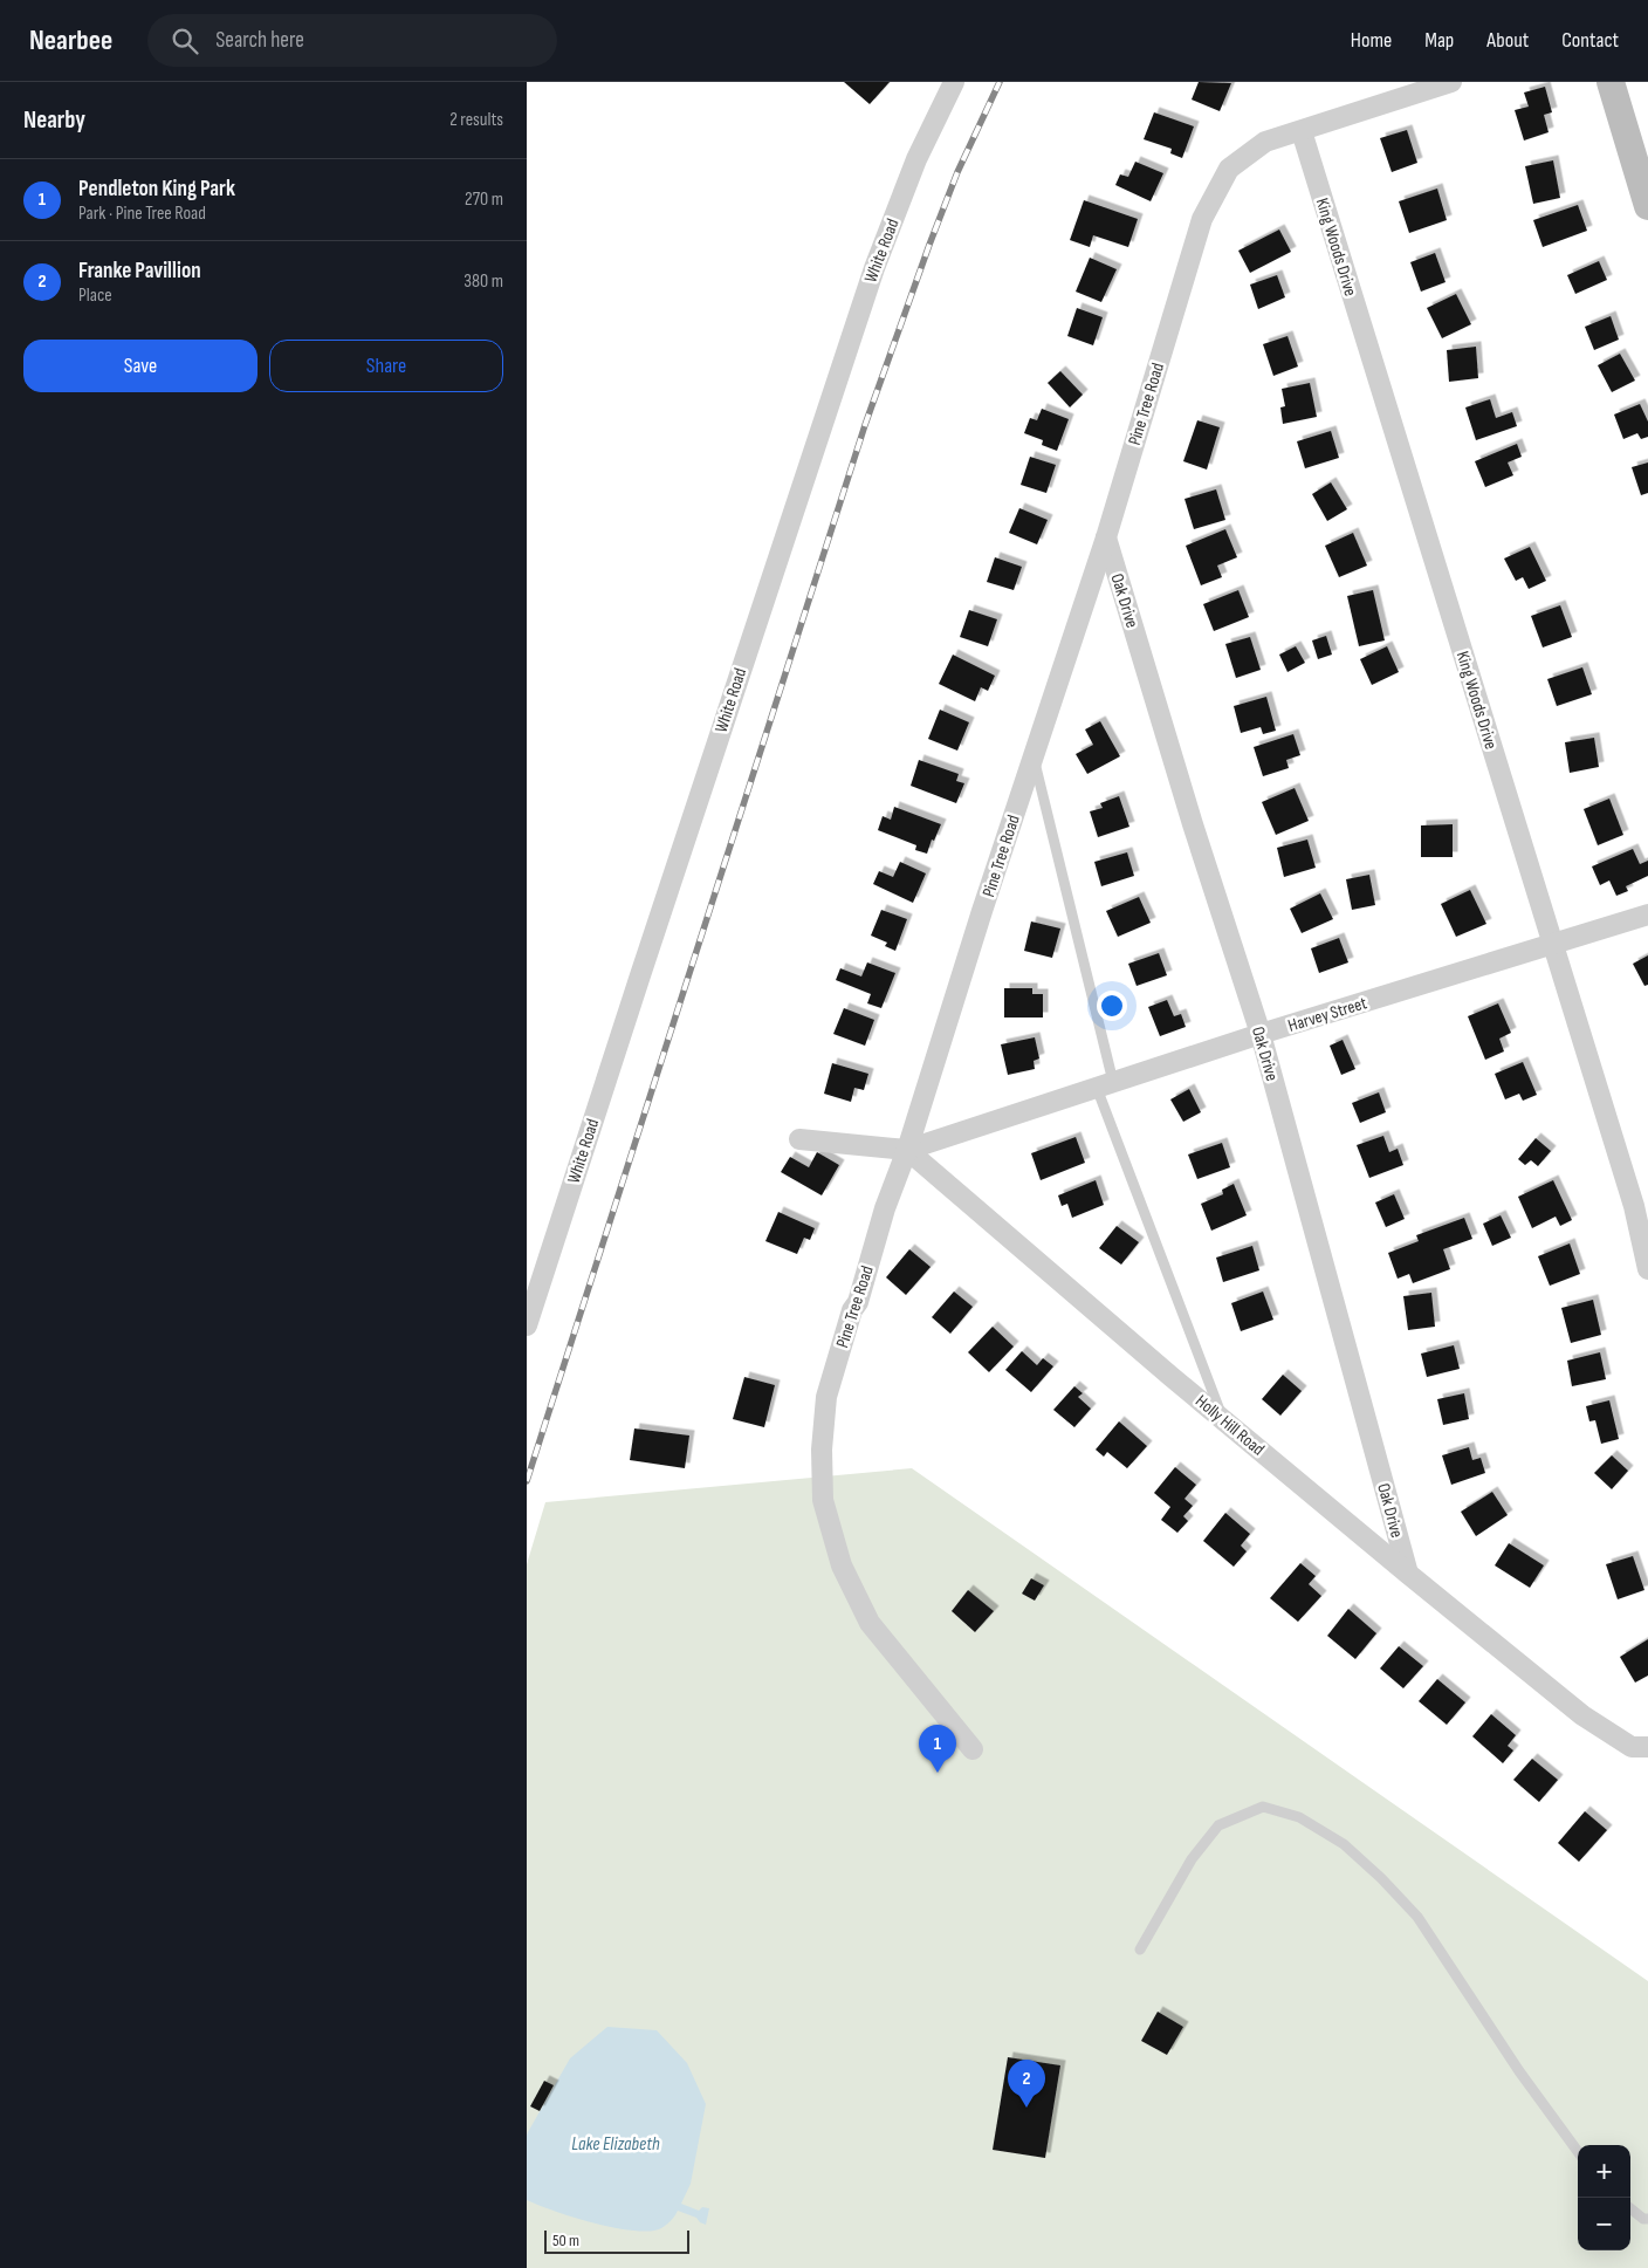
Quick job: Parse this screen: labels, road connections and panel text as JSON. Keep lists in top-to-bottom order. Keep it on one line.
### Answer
{"streets":{"street":["King Woods Drive","White Road","Pine Tree Road","Oak Drive","Harvey Street","Holly Hill Road"]},"crossings":[["King Woods Drive","Pine Tree Road"],["King Woods Drive","Harvey Street"],["Pine Tree Road","Oak Drive"],["Pine Tree Road","Harvey Street"],["Pine Tree Road","Holly Hill Road"],["Oak Drive","Harvey Street"],["Oak Drive","Holly Hill Road"],["Harvey Street","Holly Hill Road"]],"water":["Lake Elizabeth"],"scale_bar":"50 m","page":{"header":"Nearbee","search":"Search here","nav":["Home","Map","About","Contact"],"heading":["Nearby","2 results"],"list":[{"mark":"1","name":"Pendleton King Park","note":"Park · Pine Tree Road","value":"270 m"},{"mark":"2","name":"Franke Pavillion","note":"Place","value":"380 m"}],"buttons":["Save","Share"],"pins":["1","2"],"map_buttons":["+","−"],"scale":"50 m"}}
